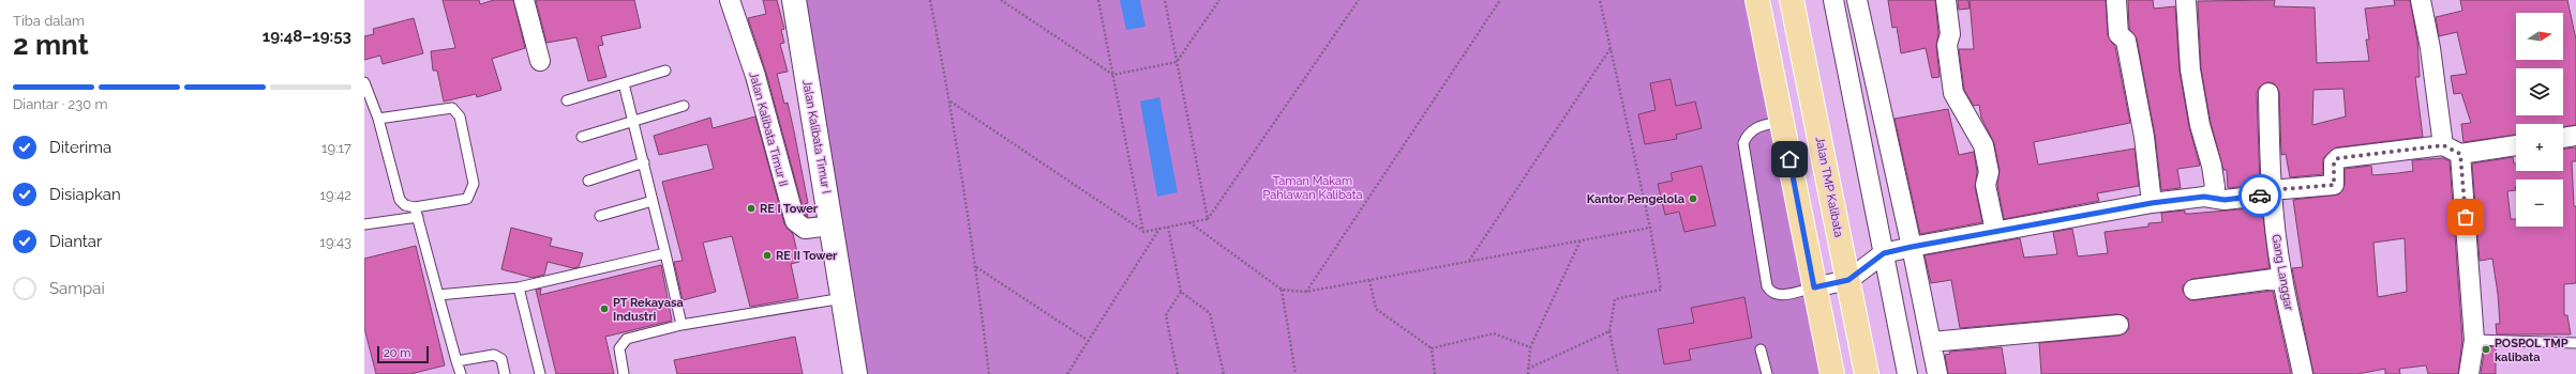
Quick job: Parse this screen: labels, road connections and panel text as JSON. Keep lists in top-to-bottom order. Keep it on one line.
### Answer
{"streets":{"main road":["Jalan TMP Kalibata"],"street":["Jalan Kalibata Timur II","Jalan Kalibata Timur I","Gang Langgar"]},"crossings":[["Jalan Kalibata Timur II","Jalan Kalibata Timur I"]],"parks":["Taman Makam Pahlawan Kalibata"],"places":["Kantor Pengelola","RE I Tower","RE II Tower","PT Rekayasa Industri","POSPOL TMP kalibata"],"scale_bar":"20 m","north":"right","page":{"heading":["2 mnt","Tiba dalam","19:48–19:53"],"map_buttons":["+","−"],"bar":"Diantar · 230 m","list":[["Diterima","19:17"],["Disiapkan","19:42"],["Diantar","19:43"],"Sampai"],"scale":"20 m"}}
